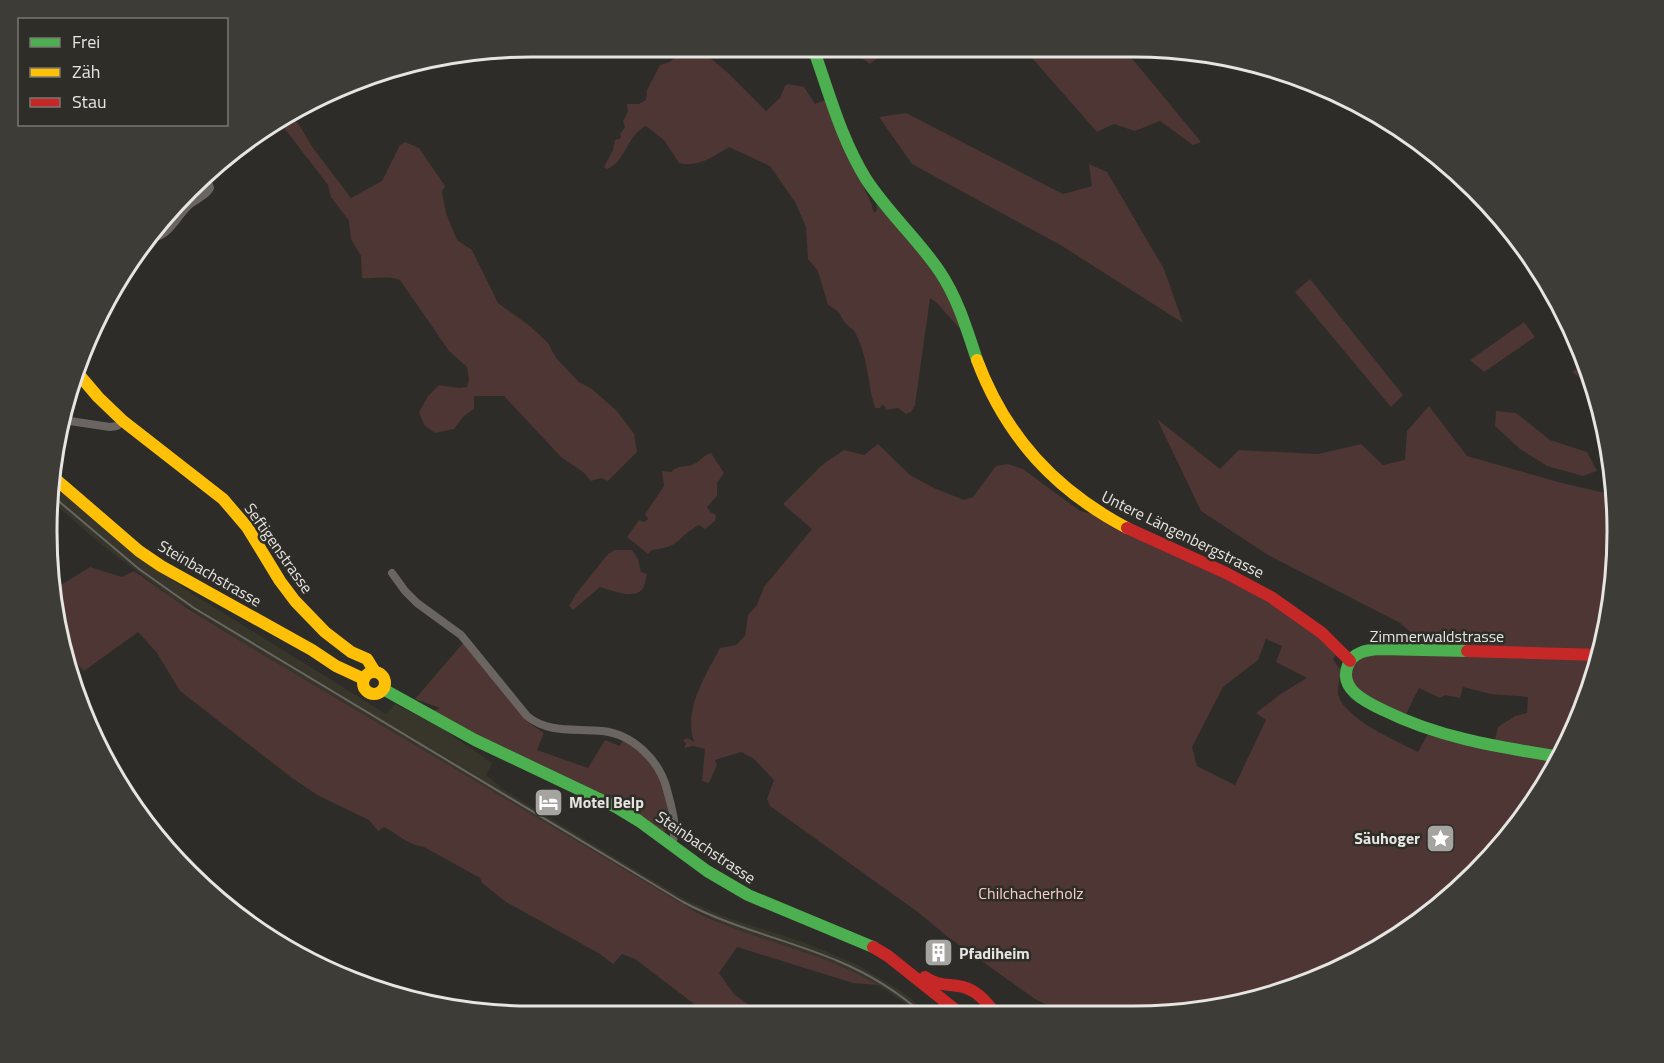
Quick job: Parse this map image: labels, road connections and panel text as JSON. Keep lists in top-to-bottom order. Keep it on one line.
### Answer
{"streets":{"main road":["Untere Längenbergstrasse","Seftigenstrasse","Steinbachstrasse","Zimmerwaldstrasse"]},"crossings":[["Untere Längenbergstrasse","Zimmerwaldstrasse"],["Seftigenstrasse","Steinbachstrasse"]],"parks":["Chilchacherholz"],"places":{"hotel":["Motel Belp"],"place":["Säuhoger"],"building":["Pfadiheim"]},"legend":["Frei","Zäh","Stau"]}
